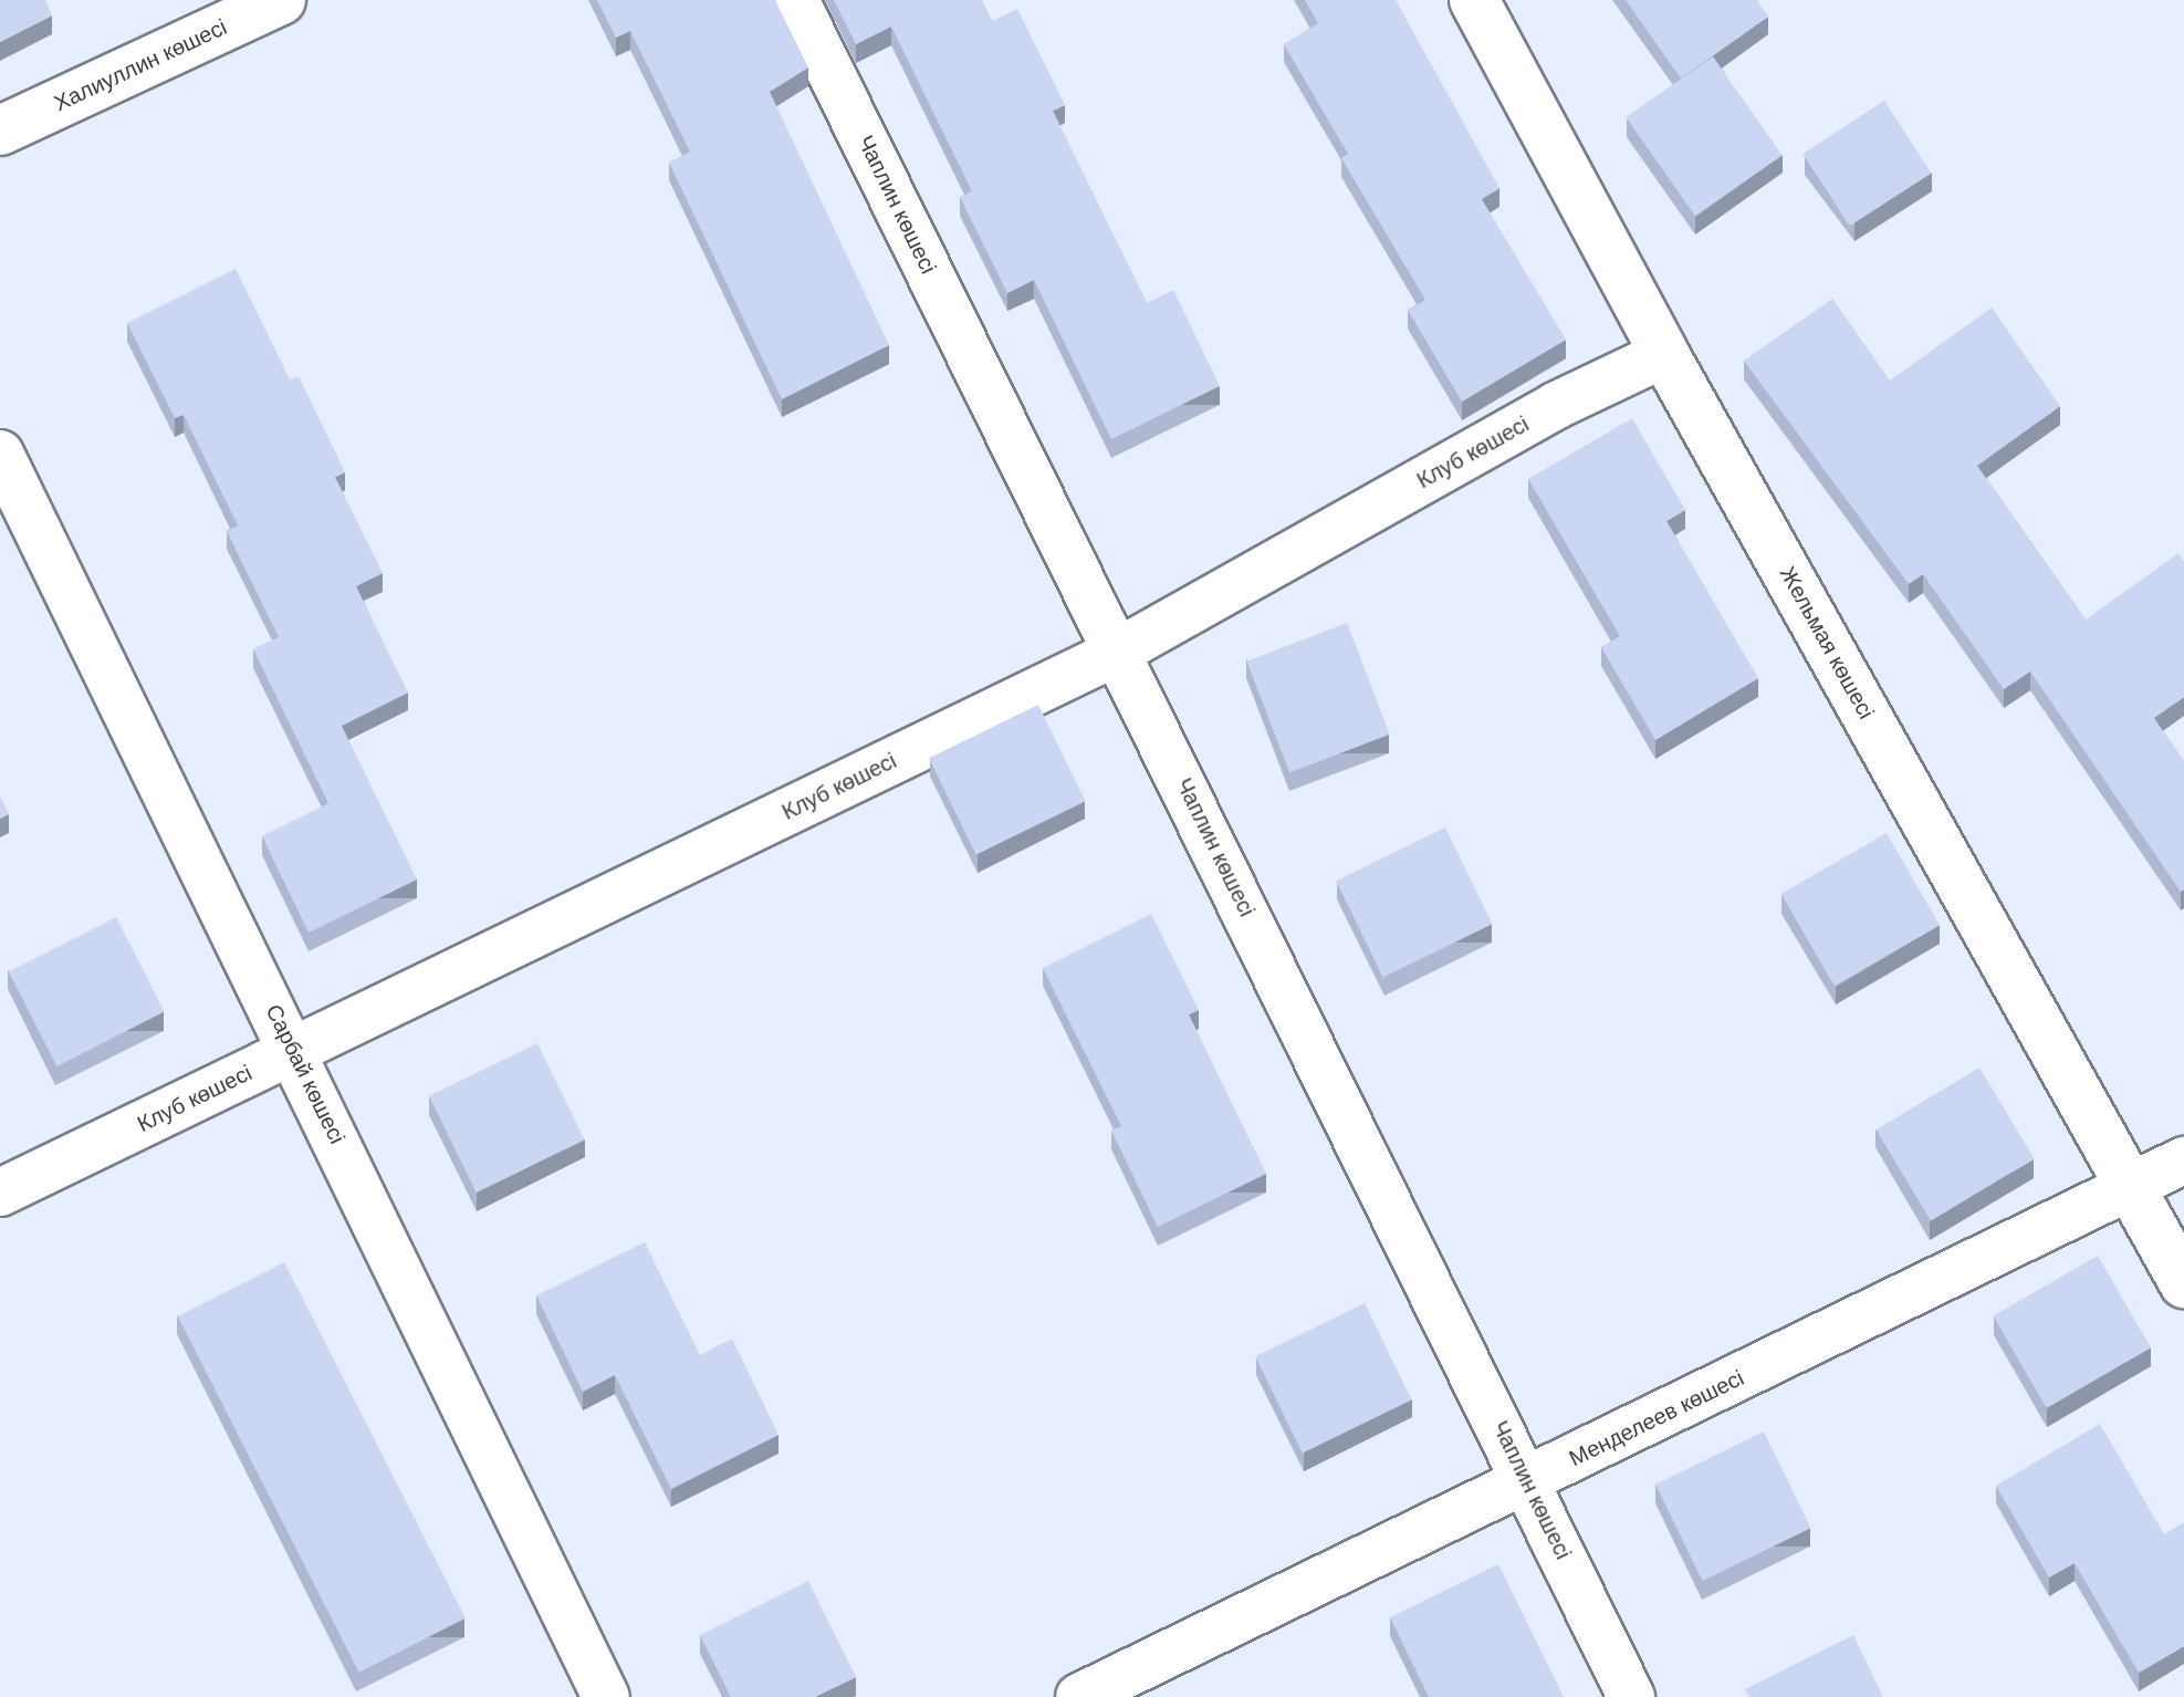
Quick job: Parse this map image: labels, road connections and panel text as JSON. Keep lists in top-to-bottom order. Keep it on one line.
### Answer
{"streets":{"street":["Халиуллин көшесі","Чаплин көшесі","Клуб көшесі","Жельмая көшесі","Сарбай көшесі","Менделеев көшесі"]},"crossings":[["Чаплин көшесі","Клуб көшесі"],["Чаплин көшесі","Менделеев көшесі"],["Клуб көшесі","Жельмая көшесі"],["Клуб көшесі","Сарбай көшесі"],["Жельмая көшесі","Менделеев көшесі"]]}
